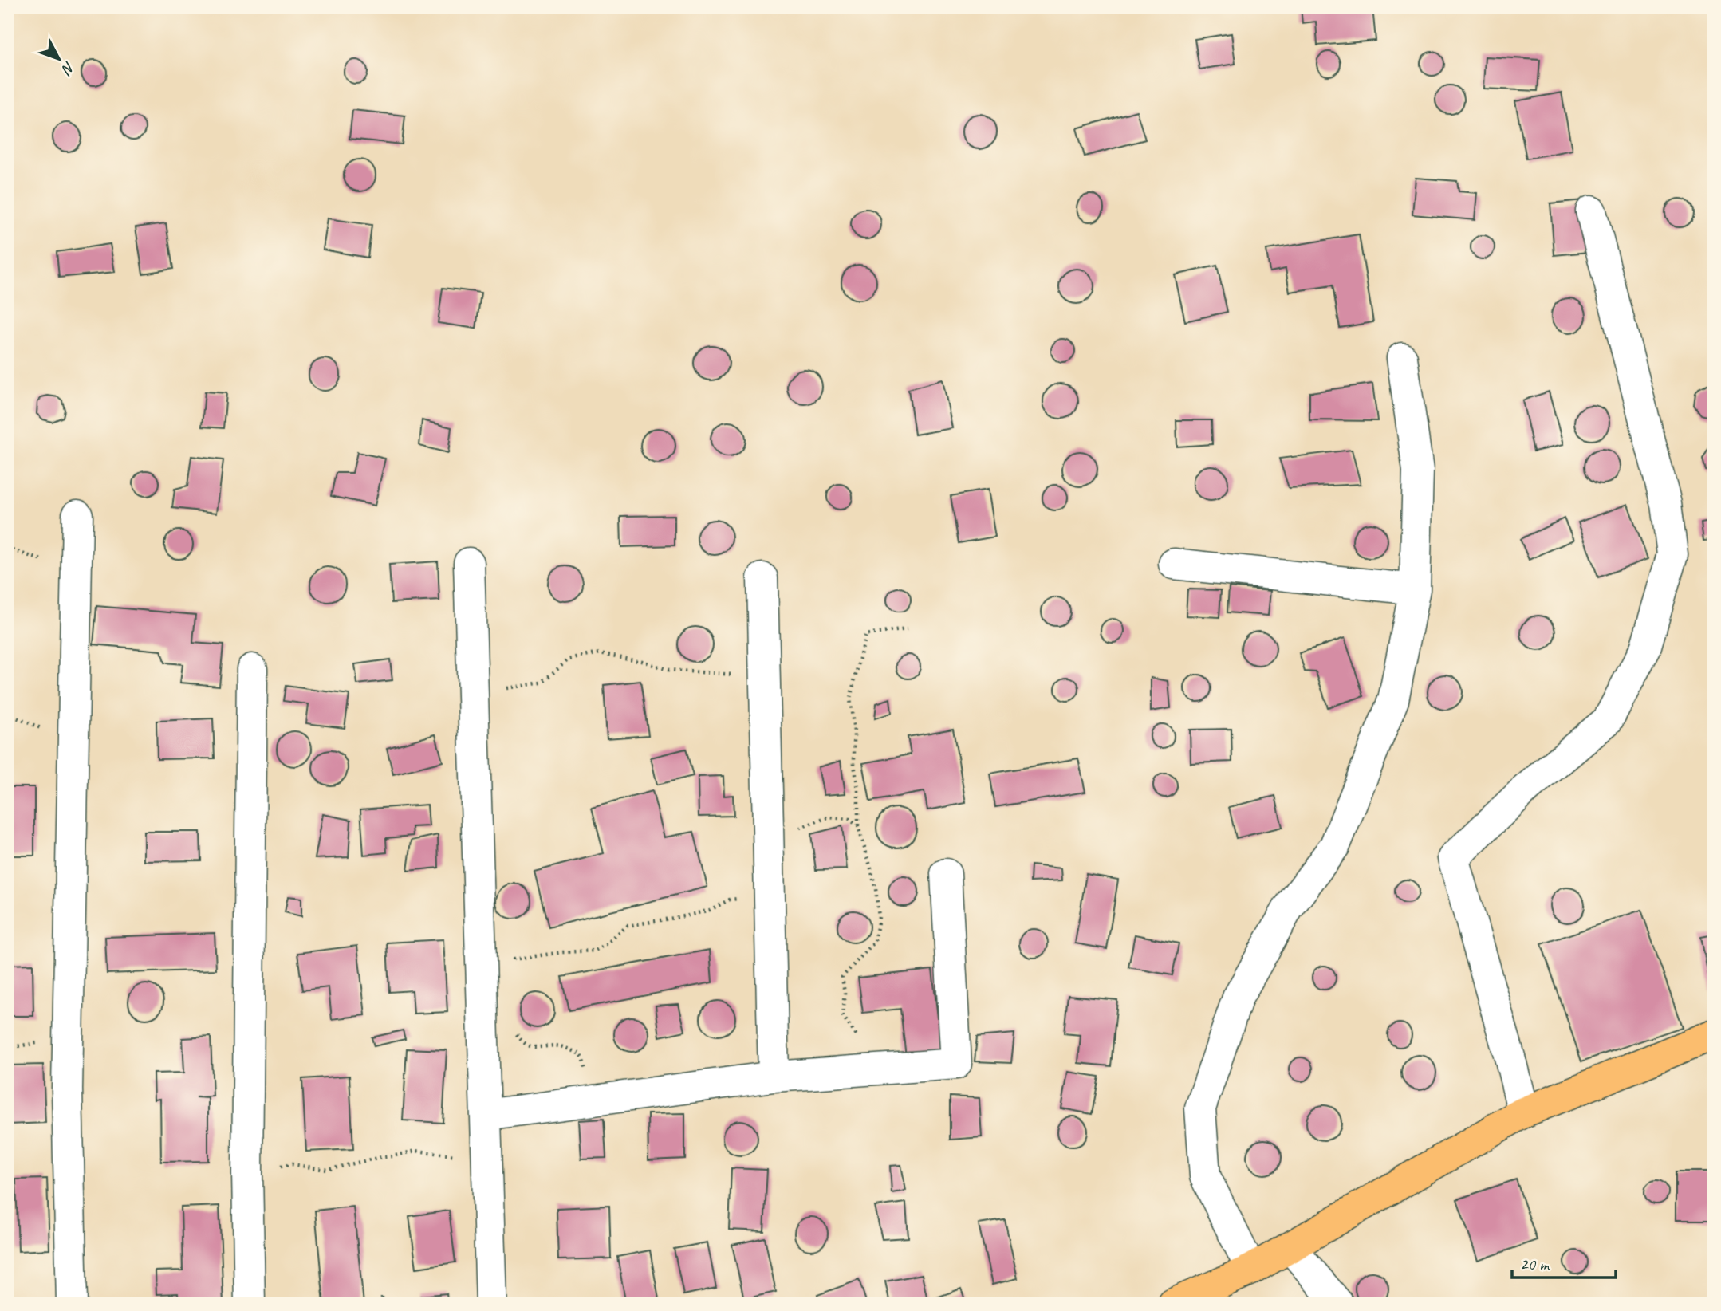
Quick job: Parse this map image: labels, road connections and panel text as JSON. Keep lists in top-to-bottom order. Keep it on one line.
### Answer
{"scale_bar":"20 m","north":"bottom right"}
